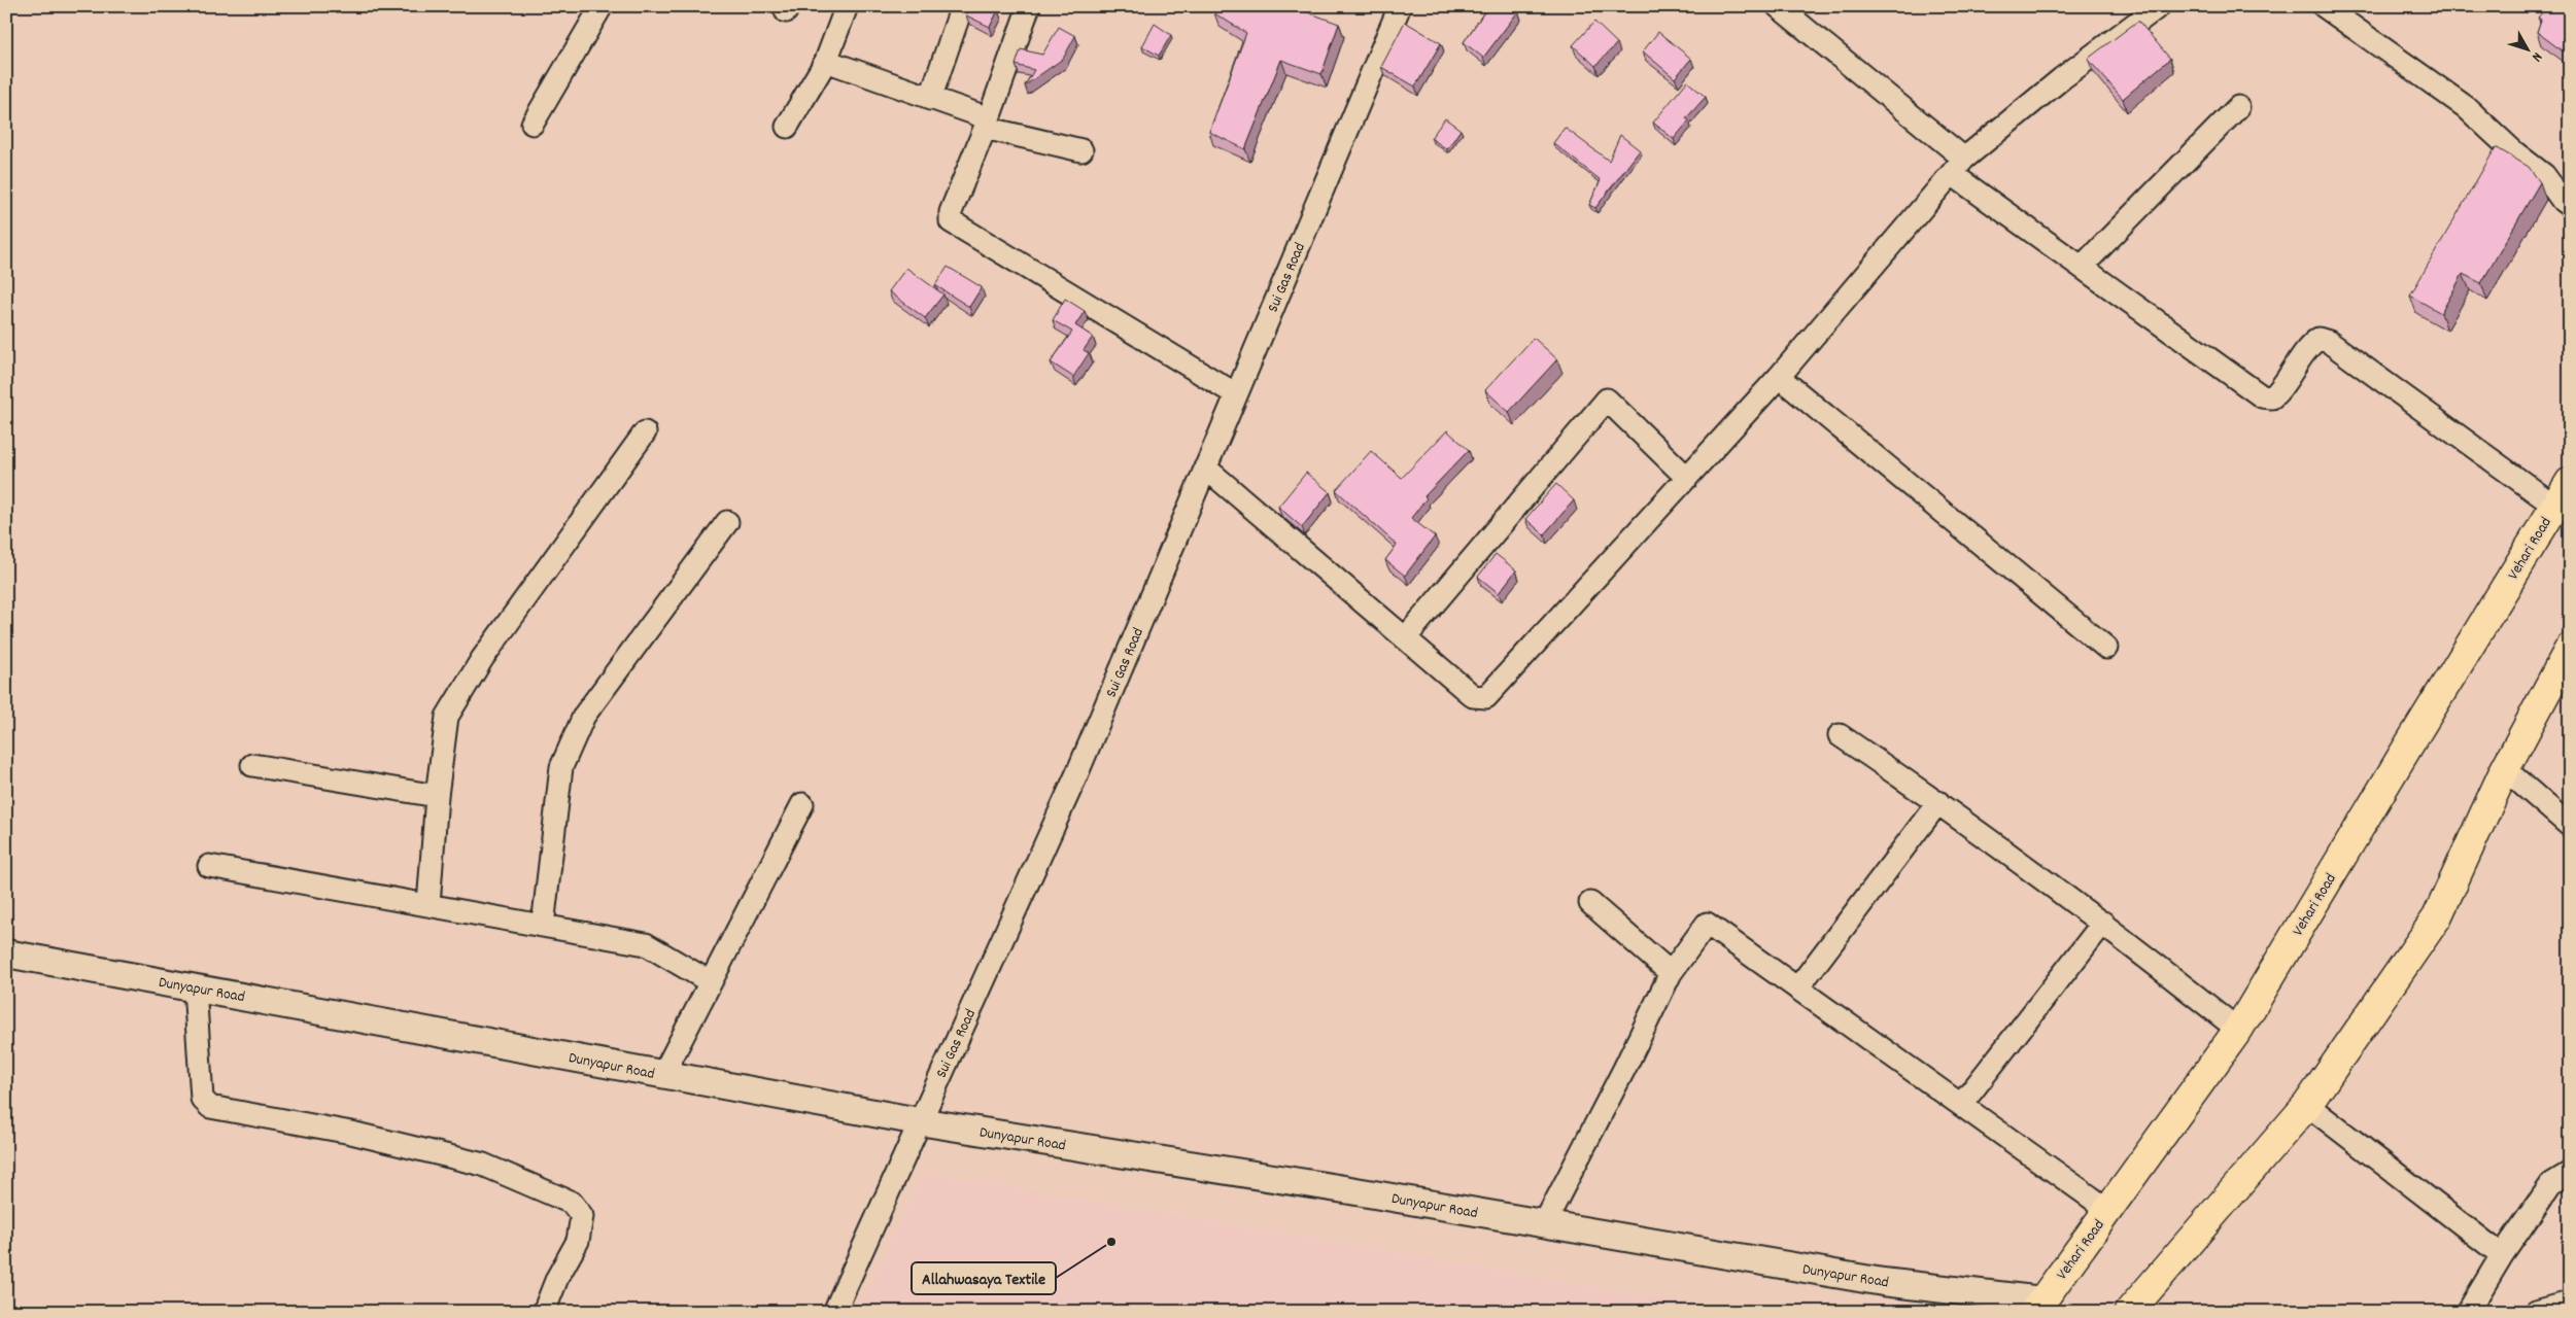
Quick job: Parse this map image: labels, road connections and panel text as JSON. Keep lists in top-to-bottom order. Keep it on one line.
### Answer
{"streets":{"main road":["Vehari Road"],"street":["Sui Gas Road","Dunyapur Road"]},"crossings":[["Sui Gas Road","Dunyapur Road"],["Vehari Road","Dunyapur Road"]],"places":["Allahwasaya Textile"],"north":"bottom right"}
